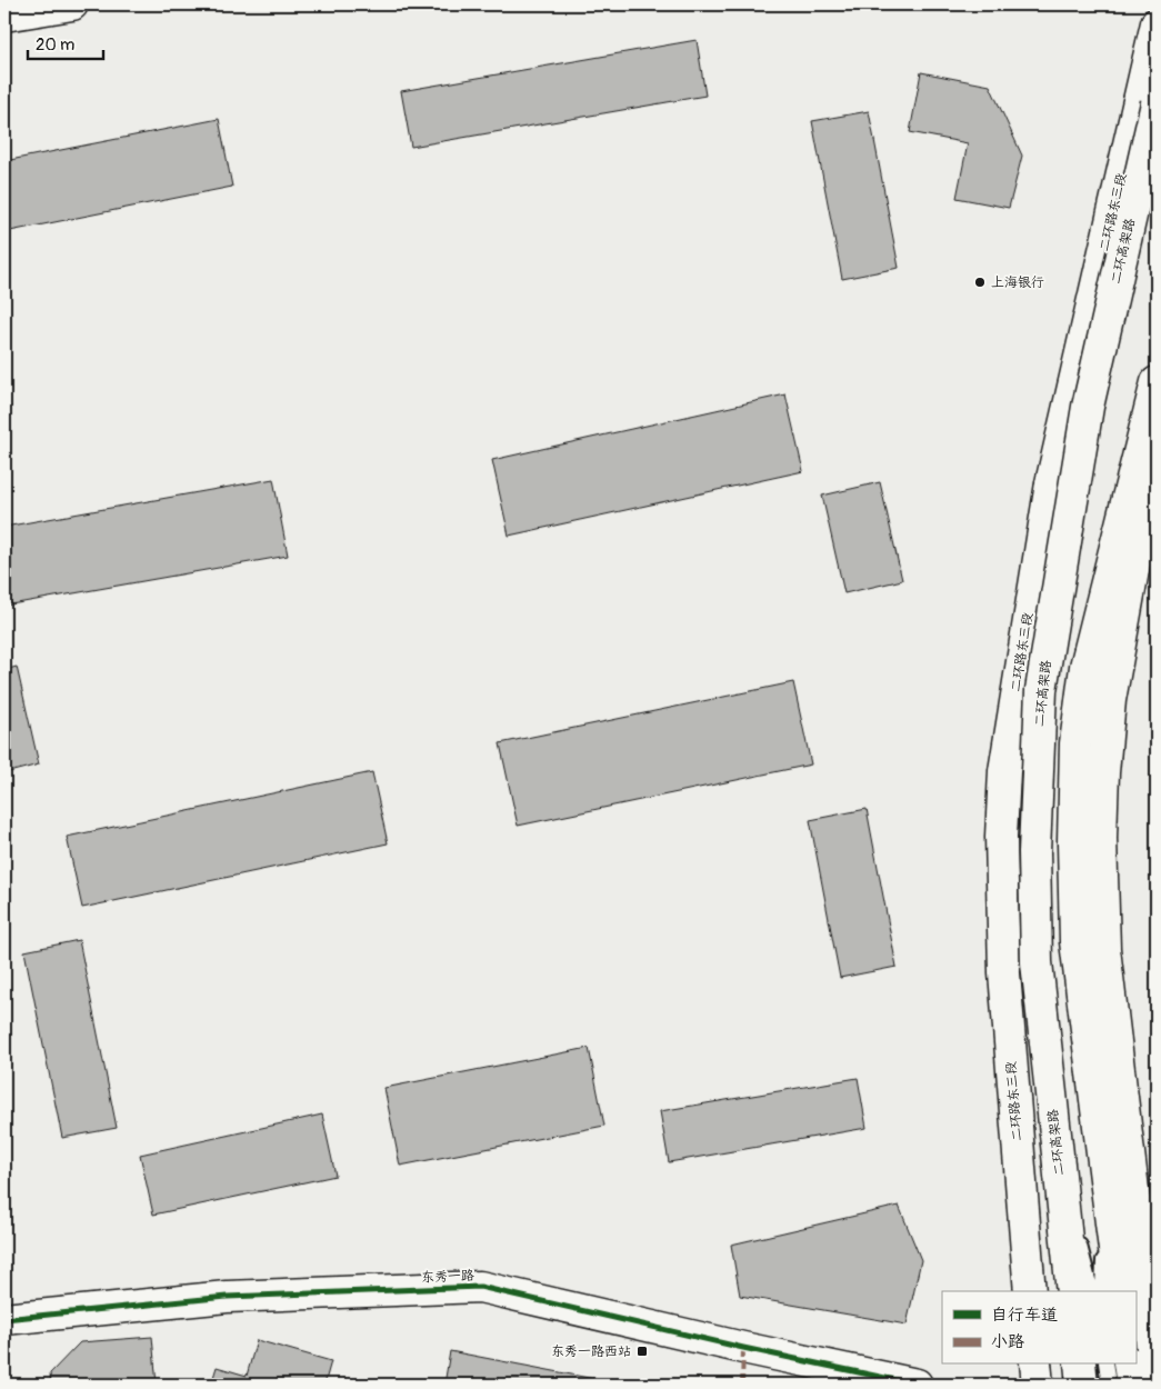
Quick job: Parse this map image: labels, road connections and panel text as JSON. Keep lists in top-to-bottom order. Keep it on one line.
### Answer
{"streets":{"main road":["二环路东三段","二环高架路","东秀一路"]},"places":{"other":["上海银行"],"transit":["东秀一路西站"]},"legend":["自行车道","小路"],"scale_bar":"20 m"}
